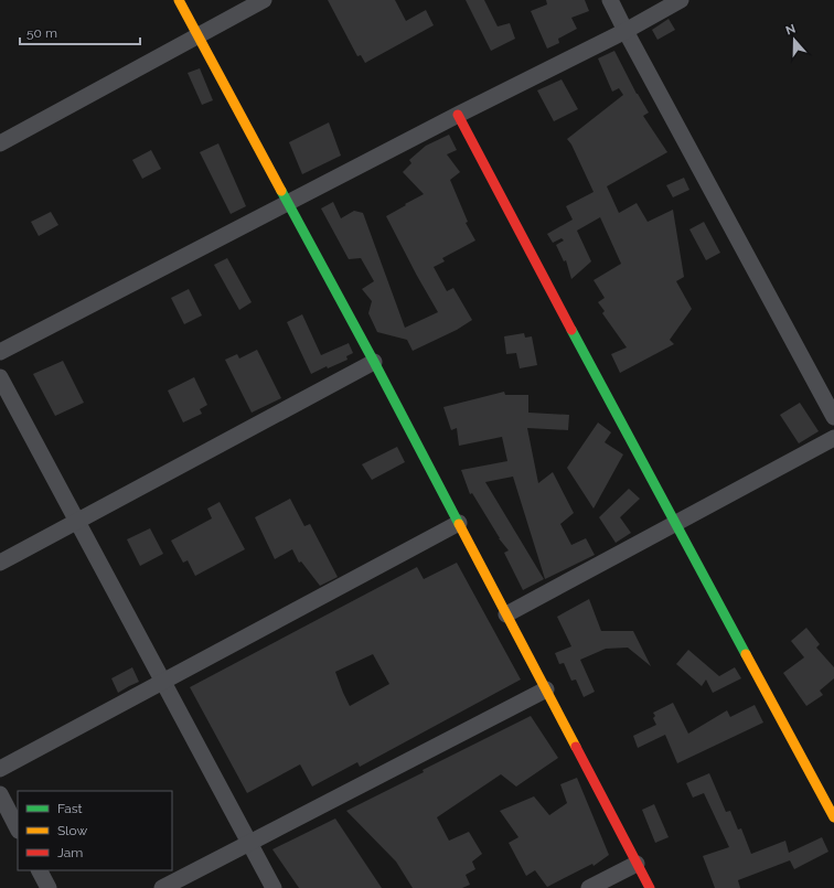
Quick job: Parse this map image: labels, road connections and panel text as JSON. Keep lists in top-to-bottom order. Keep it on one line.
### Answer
{"legend":["Fast","Slow","Jam"],"scale_bar":"50 m","north":"top"}
